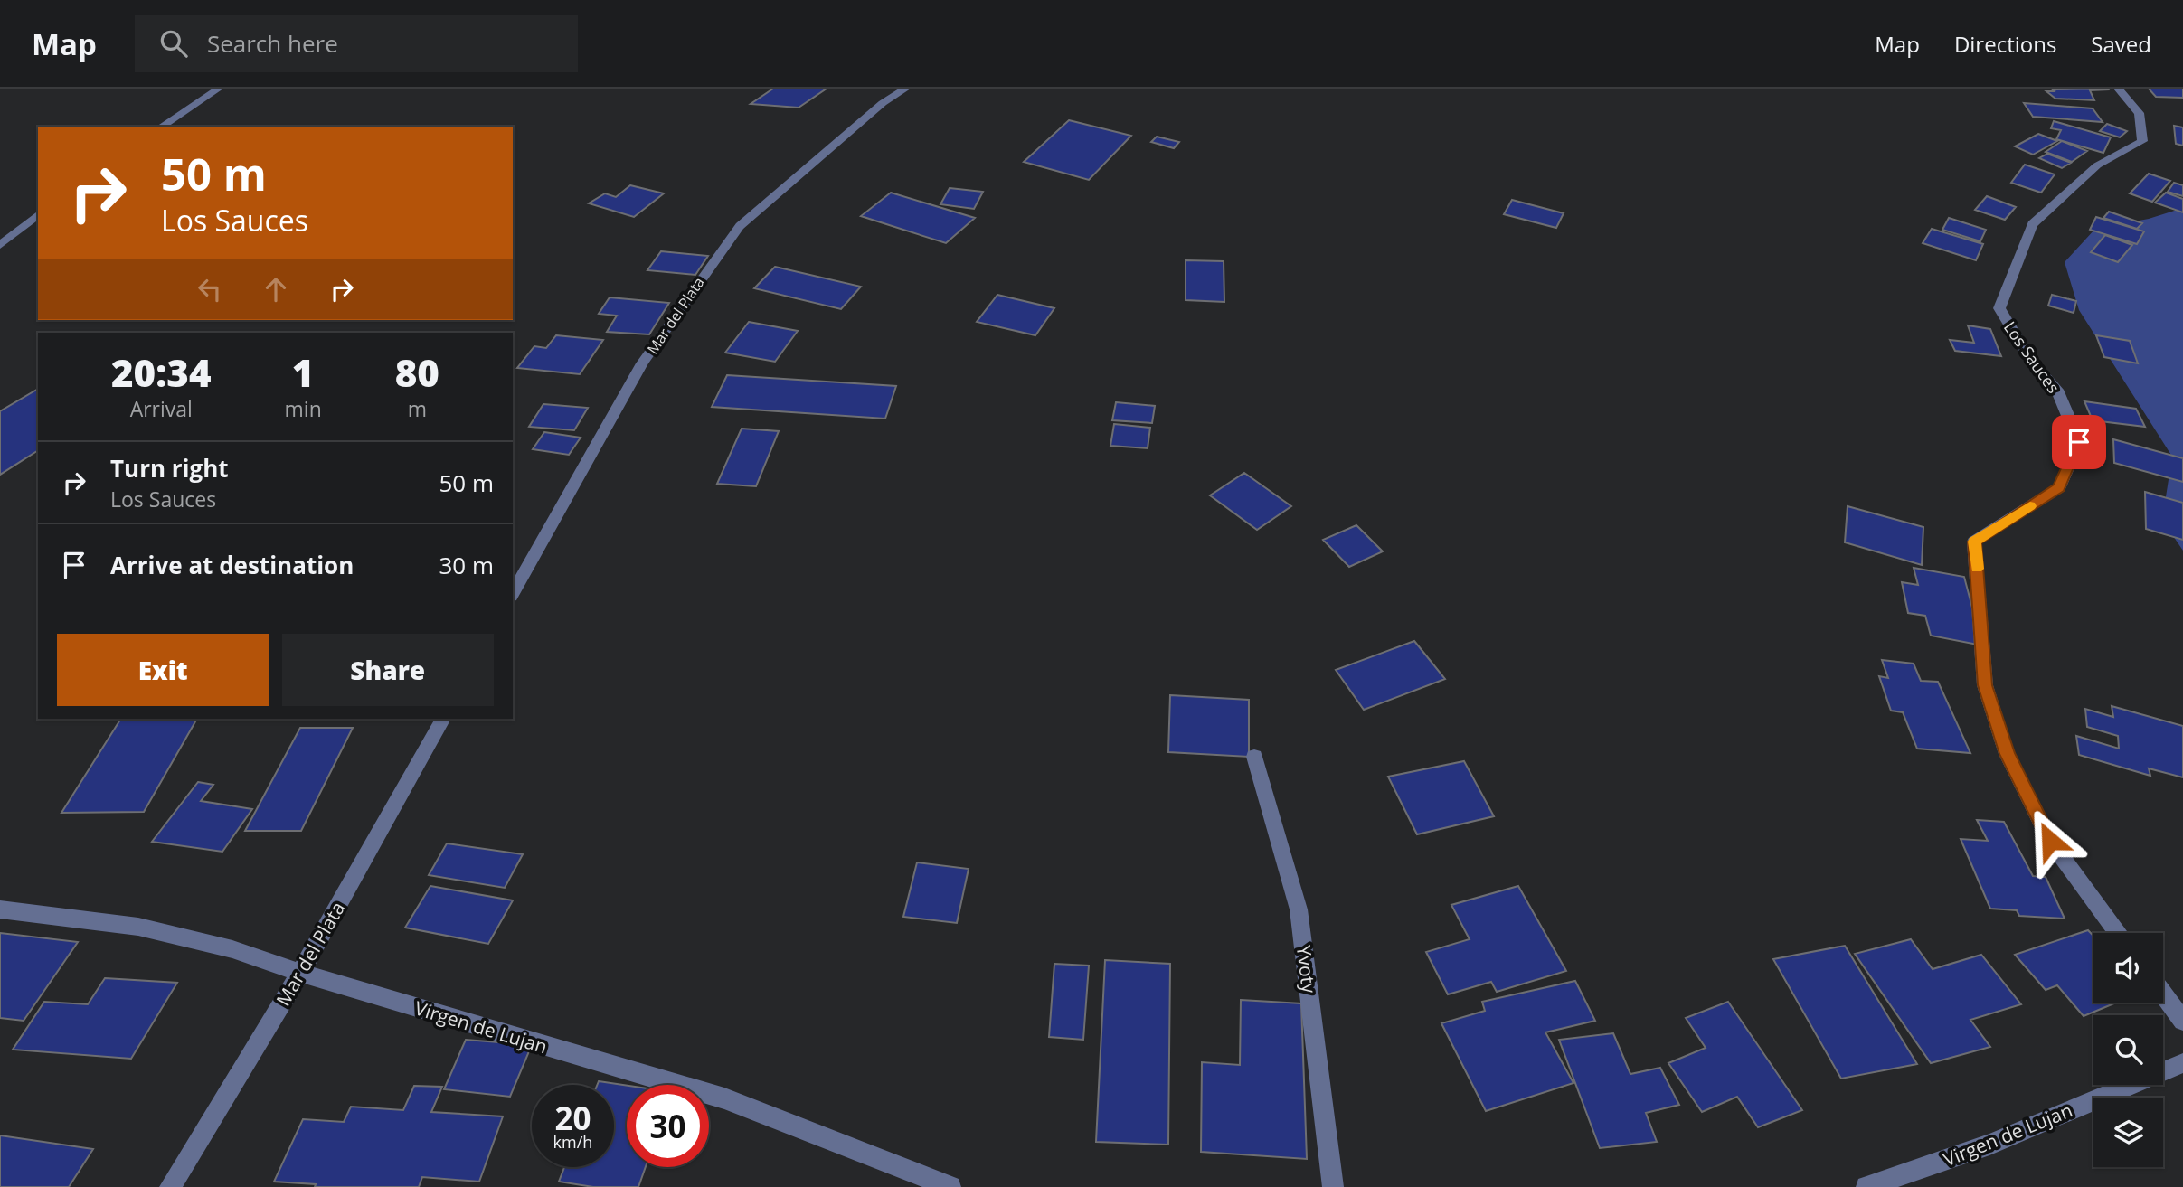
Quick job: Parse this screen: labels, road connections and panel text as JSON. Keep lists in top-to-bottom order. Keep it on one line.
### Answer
{"streets":{"street":["Mar del Plata","Los Sauces","Yvoty","Virgen de Lujan"]},"crossings":[["Mar del Plata","Virgen de Lujan"]],"page":{"header":"Map","search":"Search here","nav":["Map","Directions","Saved"],"turn":["50 m","Los Sauces"],"eta":["20:34","Arrival","1","min","80","m"],"list":[{"name":"Turn right","note":"Los Sauces","value":"50 m"},{"name":"Arrive at destination","value":"30 m"}],"buttons":["Exit","Share"],"speed":"20 km/h","limit":"30"}}
